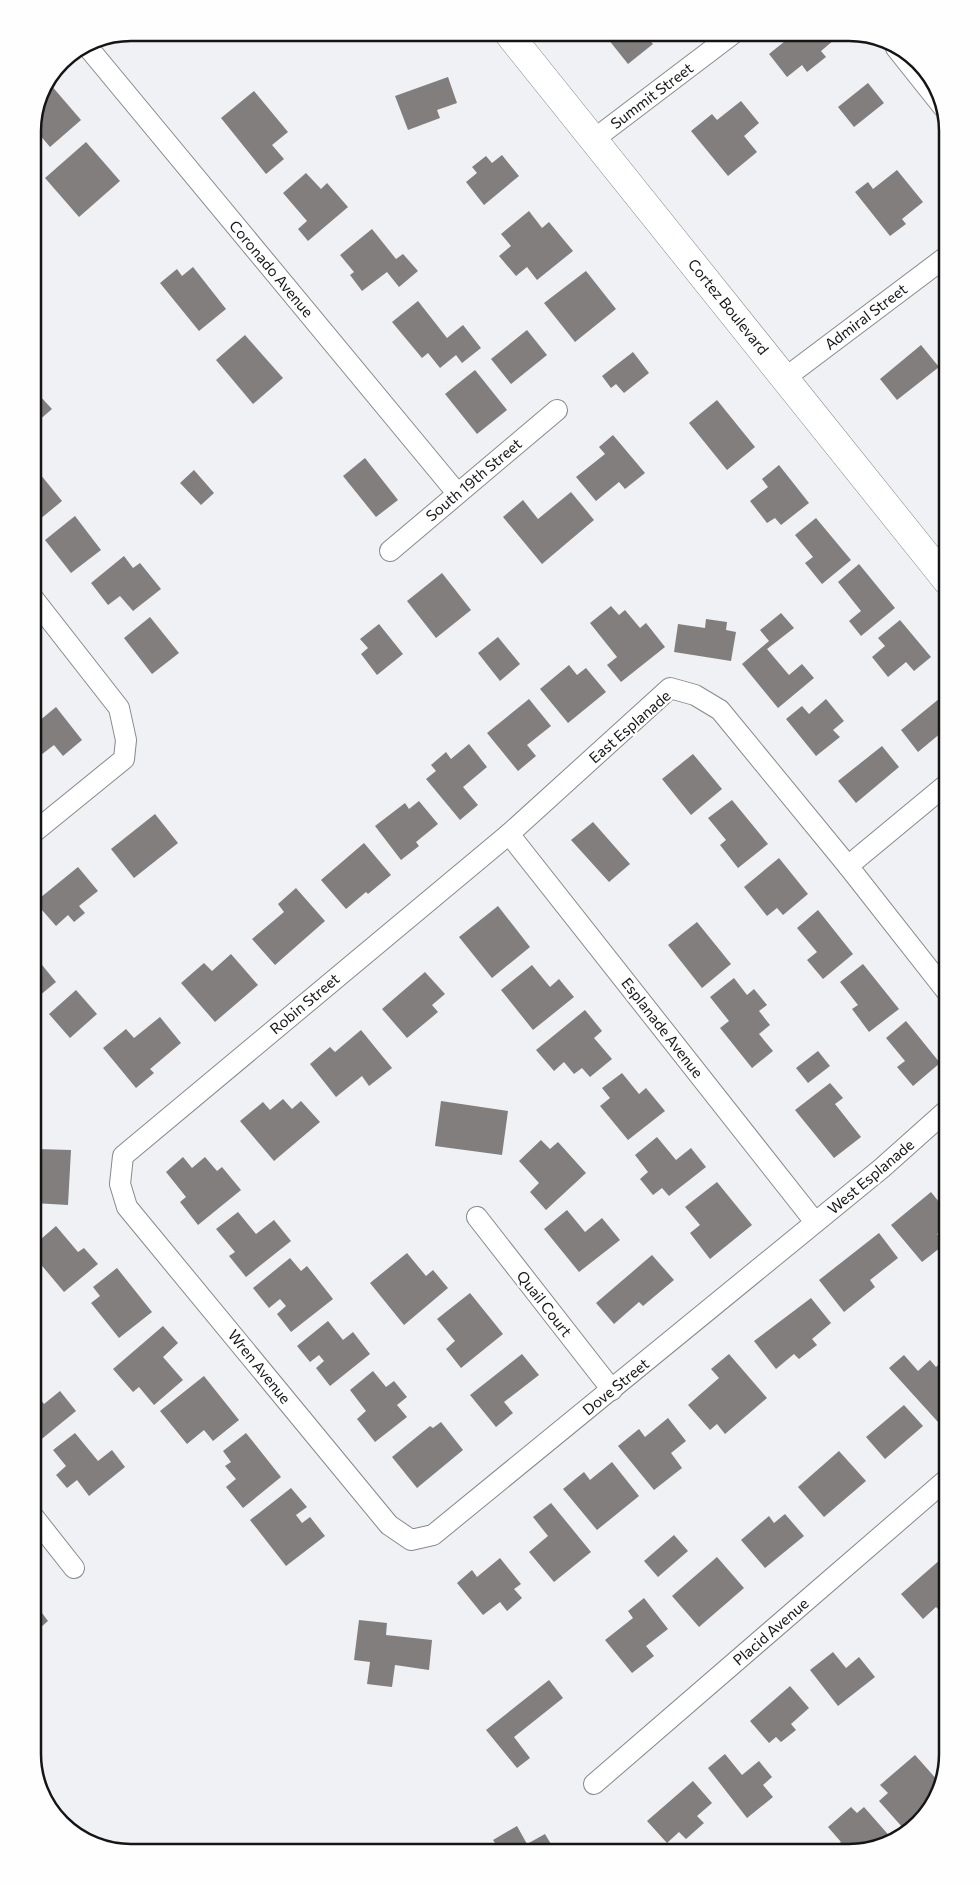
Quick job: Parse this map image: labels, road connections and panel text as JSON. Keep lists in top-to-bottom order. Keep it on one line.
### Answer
{"streets":{"street":["Summit Street","Coronado Avenue","Cortez Boulevard","Admiral Street","South 19th Street","East Esplanade","Robin Street","Esplanade Avenue","West Esplanade","Quail Court","Wren Avenue","Dove Street","Placid Avenue"]},"crossings":[["Summit Street","Cortez Boulevard"],["Coronado Avenue","South 19th Street"],["Cortez Boulevard","Admiral Street"],["East Esplanade","Robin Street"],["East Esplanade","Esplanade Avenue"],["Robin Street","Esplanade Avenue"],["Robin Street","Wren Avenue"],["Esplanade Avenue","West Esplanade"],["Esplanade Avenue","Dove Street"],["West Esplanade","Dove Street"],["Quail Court","Dove Street"],["Wren Avenue","Dove Street"]]}
